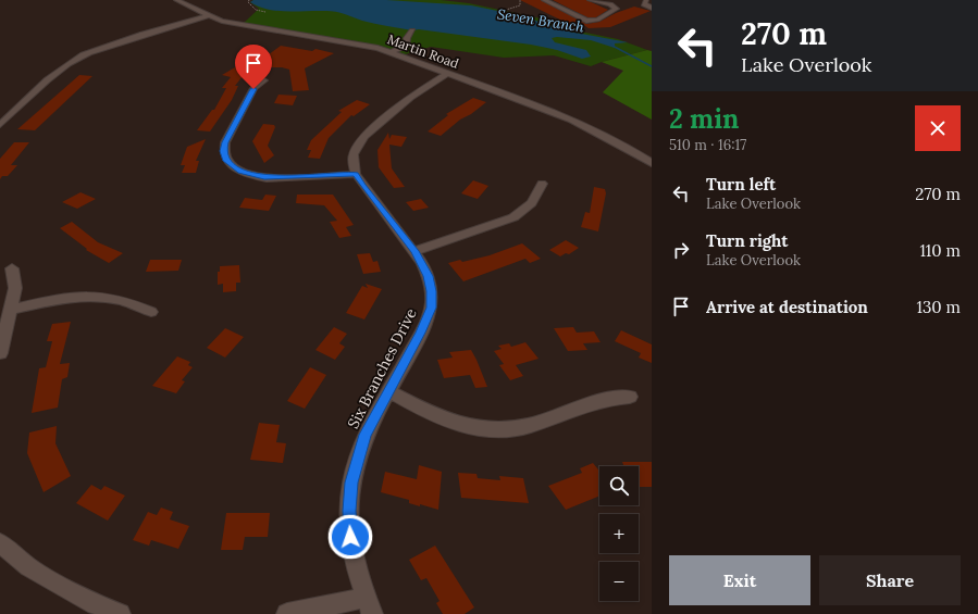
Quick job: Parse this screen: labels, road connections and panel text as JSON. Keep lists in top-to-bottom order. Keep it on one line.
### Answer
{"streets":{"street":["Martin Road","Six Branches Drive"]},"crossings":[["Martin Road","Six Branches Drive"]],"water":["Seven Branch"],"page":{"turn":["270 m","Lake Overlook"],"heading":["2 min","510 m · 16:17"],"list":[{"name":"Turn left","note":"Lake Overlook","value":"270 m"},{"name":"Turn right","note":"Lake Overlook","value":"110 m"},{"name":"Arrive at destination","value":"130 m"}],"map_buttons":["+","−"],"buttons":["Exit","Share"]}}
